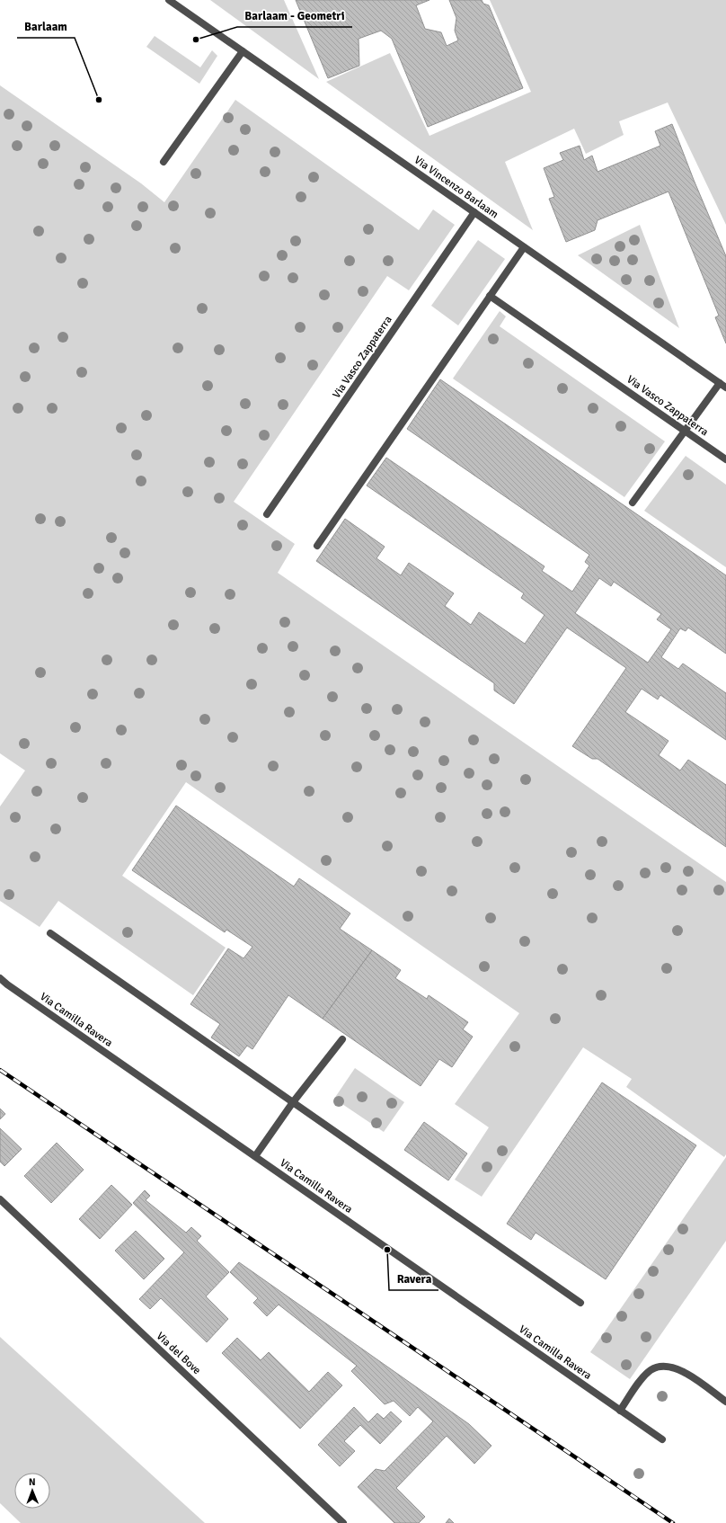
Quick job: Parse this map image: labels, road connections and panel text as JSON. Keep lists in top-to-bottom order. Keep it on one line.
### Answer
{"streets":{"street":["Via Vincenzo Barlaam","Via Vasco Zappaterra","Via Camilla Ravera","Via del Bove"]},"crossings":[["Via Vincenzo Barlaam","Via Vasco Zappaterra"]],"places":["Barlaam - Geometri","Barlaam","Ravera"],"north":"top"}
